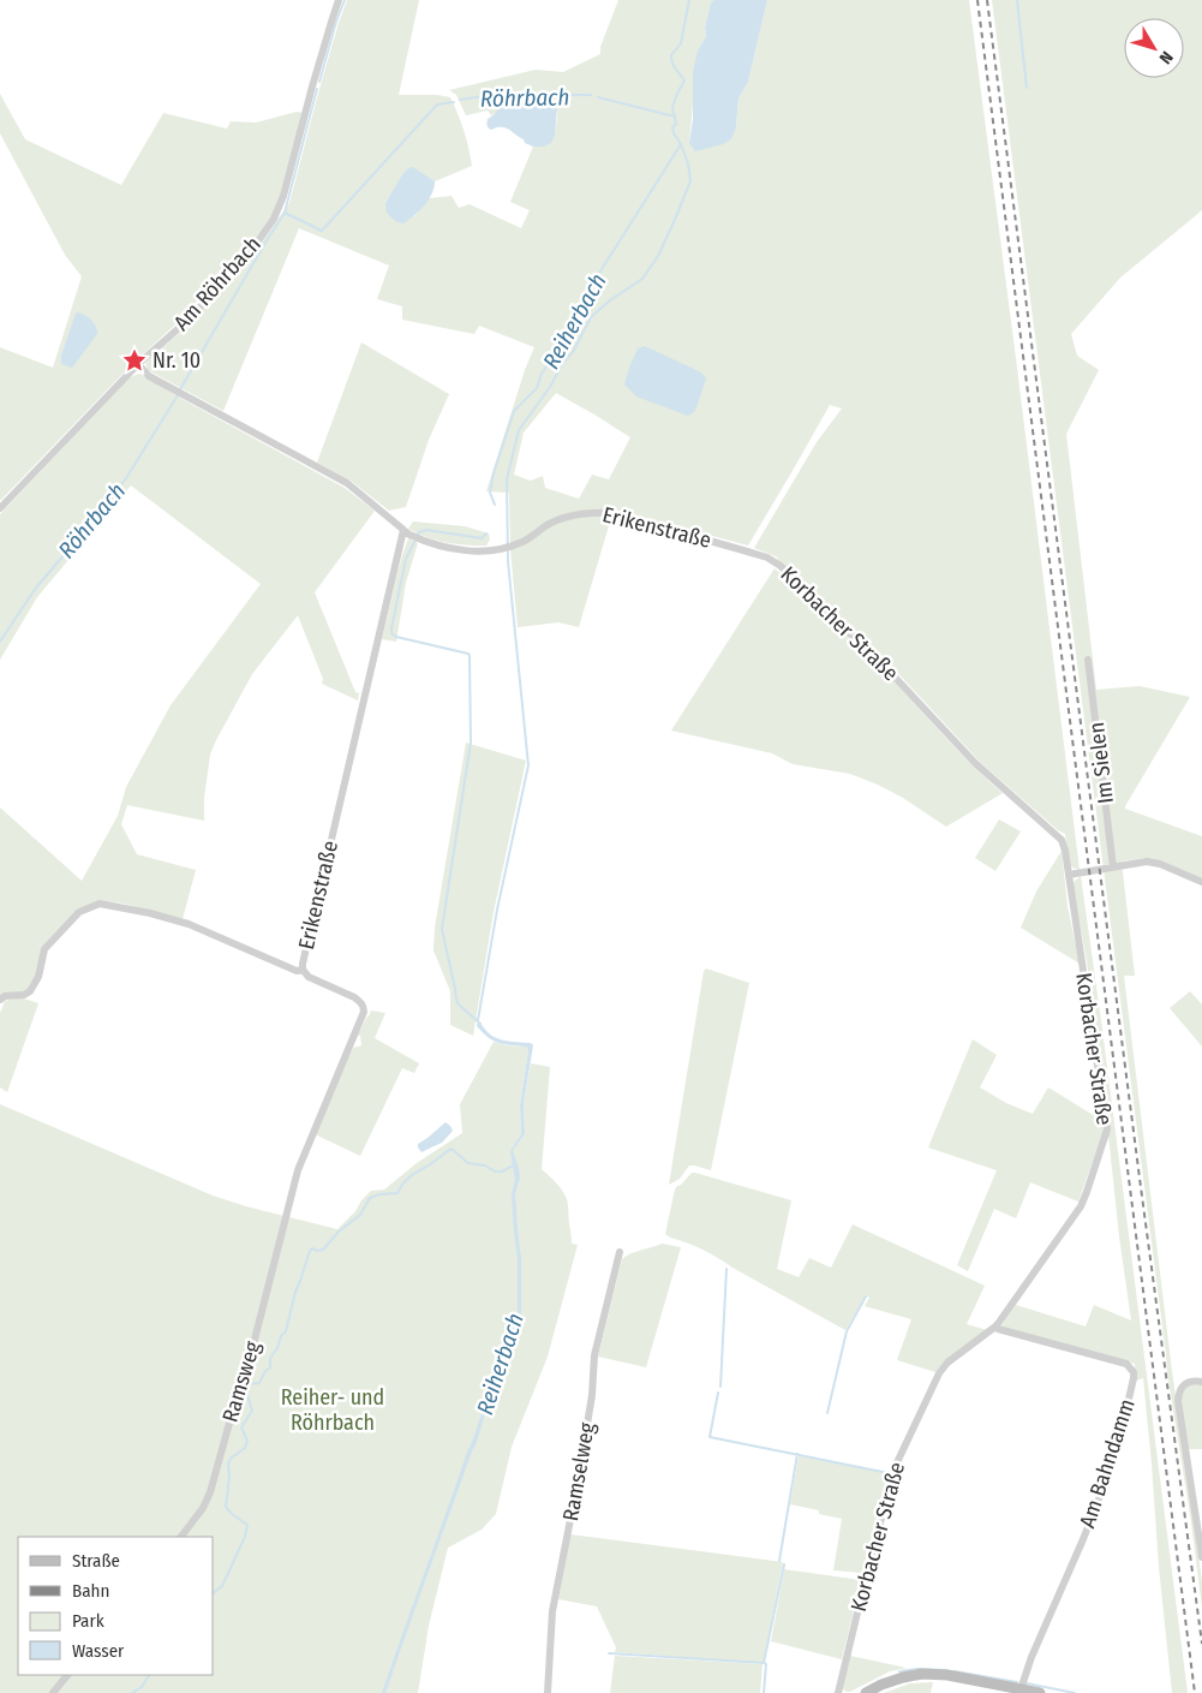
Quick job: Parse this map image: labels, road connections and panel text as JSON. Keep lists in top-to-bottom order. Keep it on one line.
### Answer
{"streets":{"street":["Am Röhrbach","Erikenstraße","Korbacher Straße","Im Sielen","Ramsweg","Am Bahndamm","Ramselweg"]},"crossings":[["Am Röhrbach","Erikenstraße"],["Erikenstraße","Korbacher Straße"],["Erikenstraße","Ramsweg"],["Korbacher Straße","Am Bahndamm"]],"water":["Röhrbach","Reiherbach"],"parks":["Reiher- und Röhrbach"],"places":{"place":["Nr. 10"]},"legend":["Straße","Bahn","Park","Wasser"],"north":"bottom right"}
